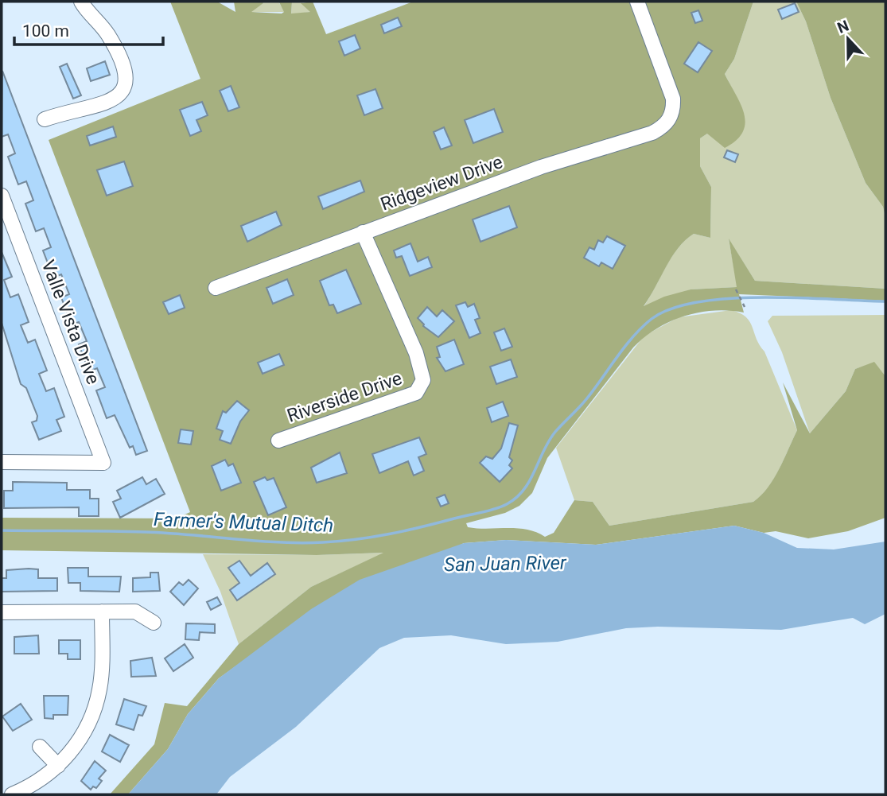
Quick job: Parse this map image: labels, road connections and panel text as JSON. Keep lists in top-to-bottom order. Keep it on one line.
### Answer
{"streets":{"street":["Ridgeview Drive","Valle Vista Drive","Riverside Drive"]},"crossings":[["Ridgeview Drive","Riverside Drive"]],"water":["Farmer's Mutual Ditch","San Juan River"],"scale_bar":"100 m","north":"top"}
